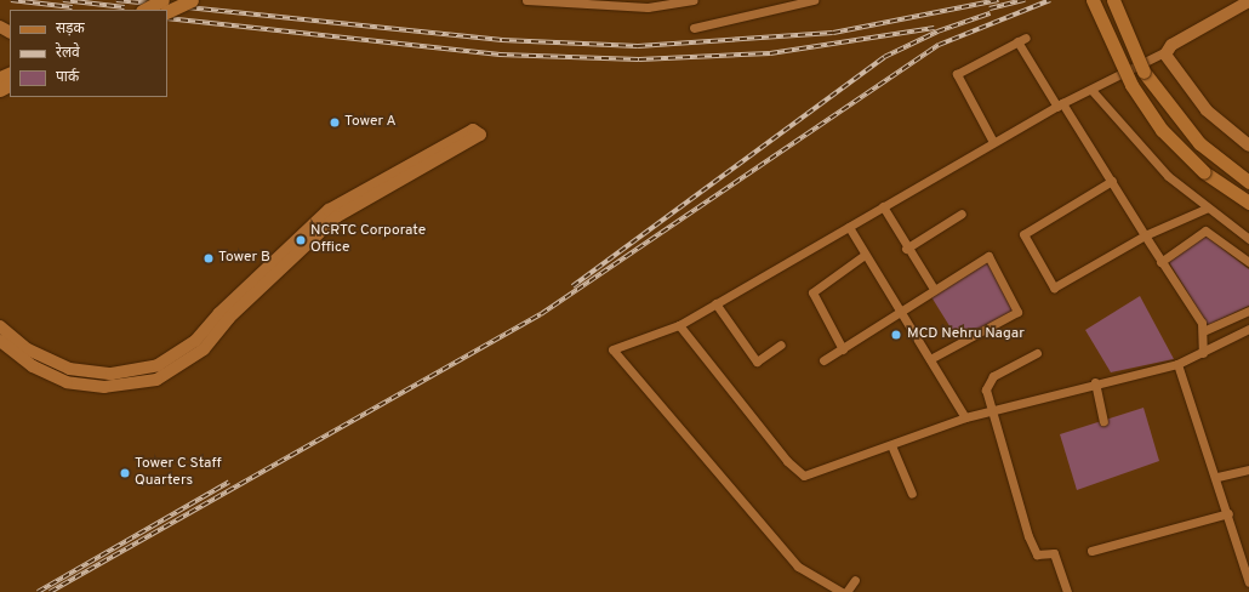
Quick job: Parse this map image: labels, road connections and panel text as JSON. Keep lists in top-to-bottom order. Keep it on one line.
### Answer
{"places":["Tower A","NCRTC Corporate Office","Tower B","MCD Nehru Nagar","Tower C Staff Quarters"],"legend":["सड़क","रेलवे","पार्क"]}
